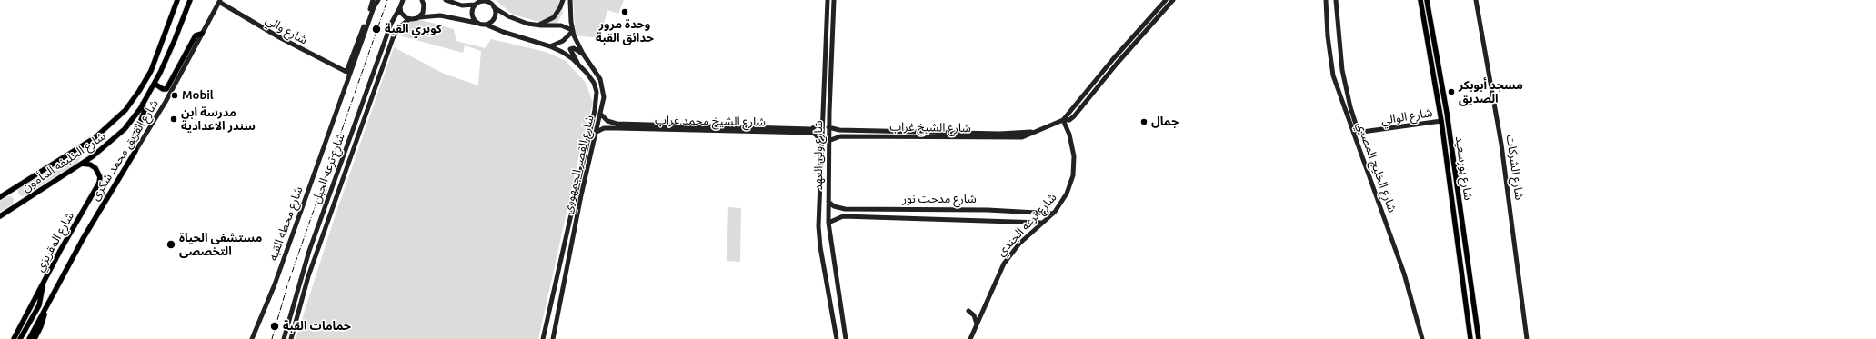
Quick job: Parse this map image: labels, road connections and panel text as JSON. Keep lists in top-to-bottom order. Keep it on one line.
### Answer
{"streets":{"main road":["شارع والي","شارع الوالي","شارع الشيخ محمد غراب","شارع الشيخ غراب","شارع الفريق محمد شكرى","شارع ولى العهد","شارع الخليفه المأمون","شارع القصر الجمهوري","شارع الخليج المصري","شارع الشركات","شارع ترعه الجبل","شارع بورسعيد","شارع مدحت نور","شارع محطه القبه","شارع ترعه الجندي","شارع المقريزي"]},"crossings":[["شارع والي","شارع الفريق محمد شكرى"],["شارع الوالي","شارع الخليج المصري"],["شارع الوالي","شارع بورسعيد"],["شارع الشيخ محمد غراب","شارع ولى العهد"],["شارع الشيخ محمد غراب","شارع القصر الجمهوري"],["شارع الشيخ غراب","شارع ولى العهد"],["شارع الشيخ غراب","شارع ترعه الجندي"],["شارع ولى العهد","شارع مدحت نور"],["شارع الخليفه المأمون","شارع المقريزي"],["شارع مدحت نور","شارع ترعه الجندي"]],"places":["وحدة مرور حدائق القبة","كوبري القبة","مسجد أبوبكر الصديق","Mobil","مدرسة ابن سندر الاعدادية","جمال","مستشفى الحياة التخصصى","حمامات القبة"]}
